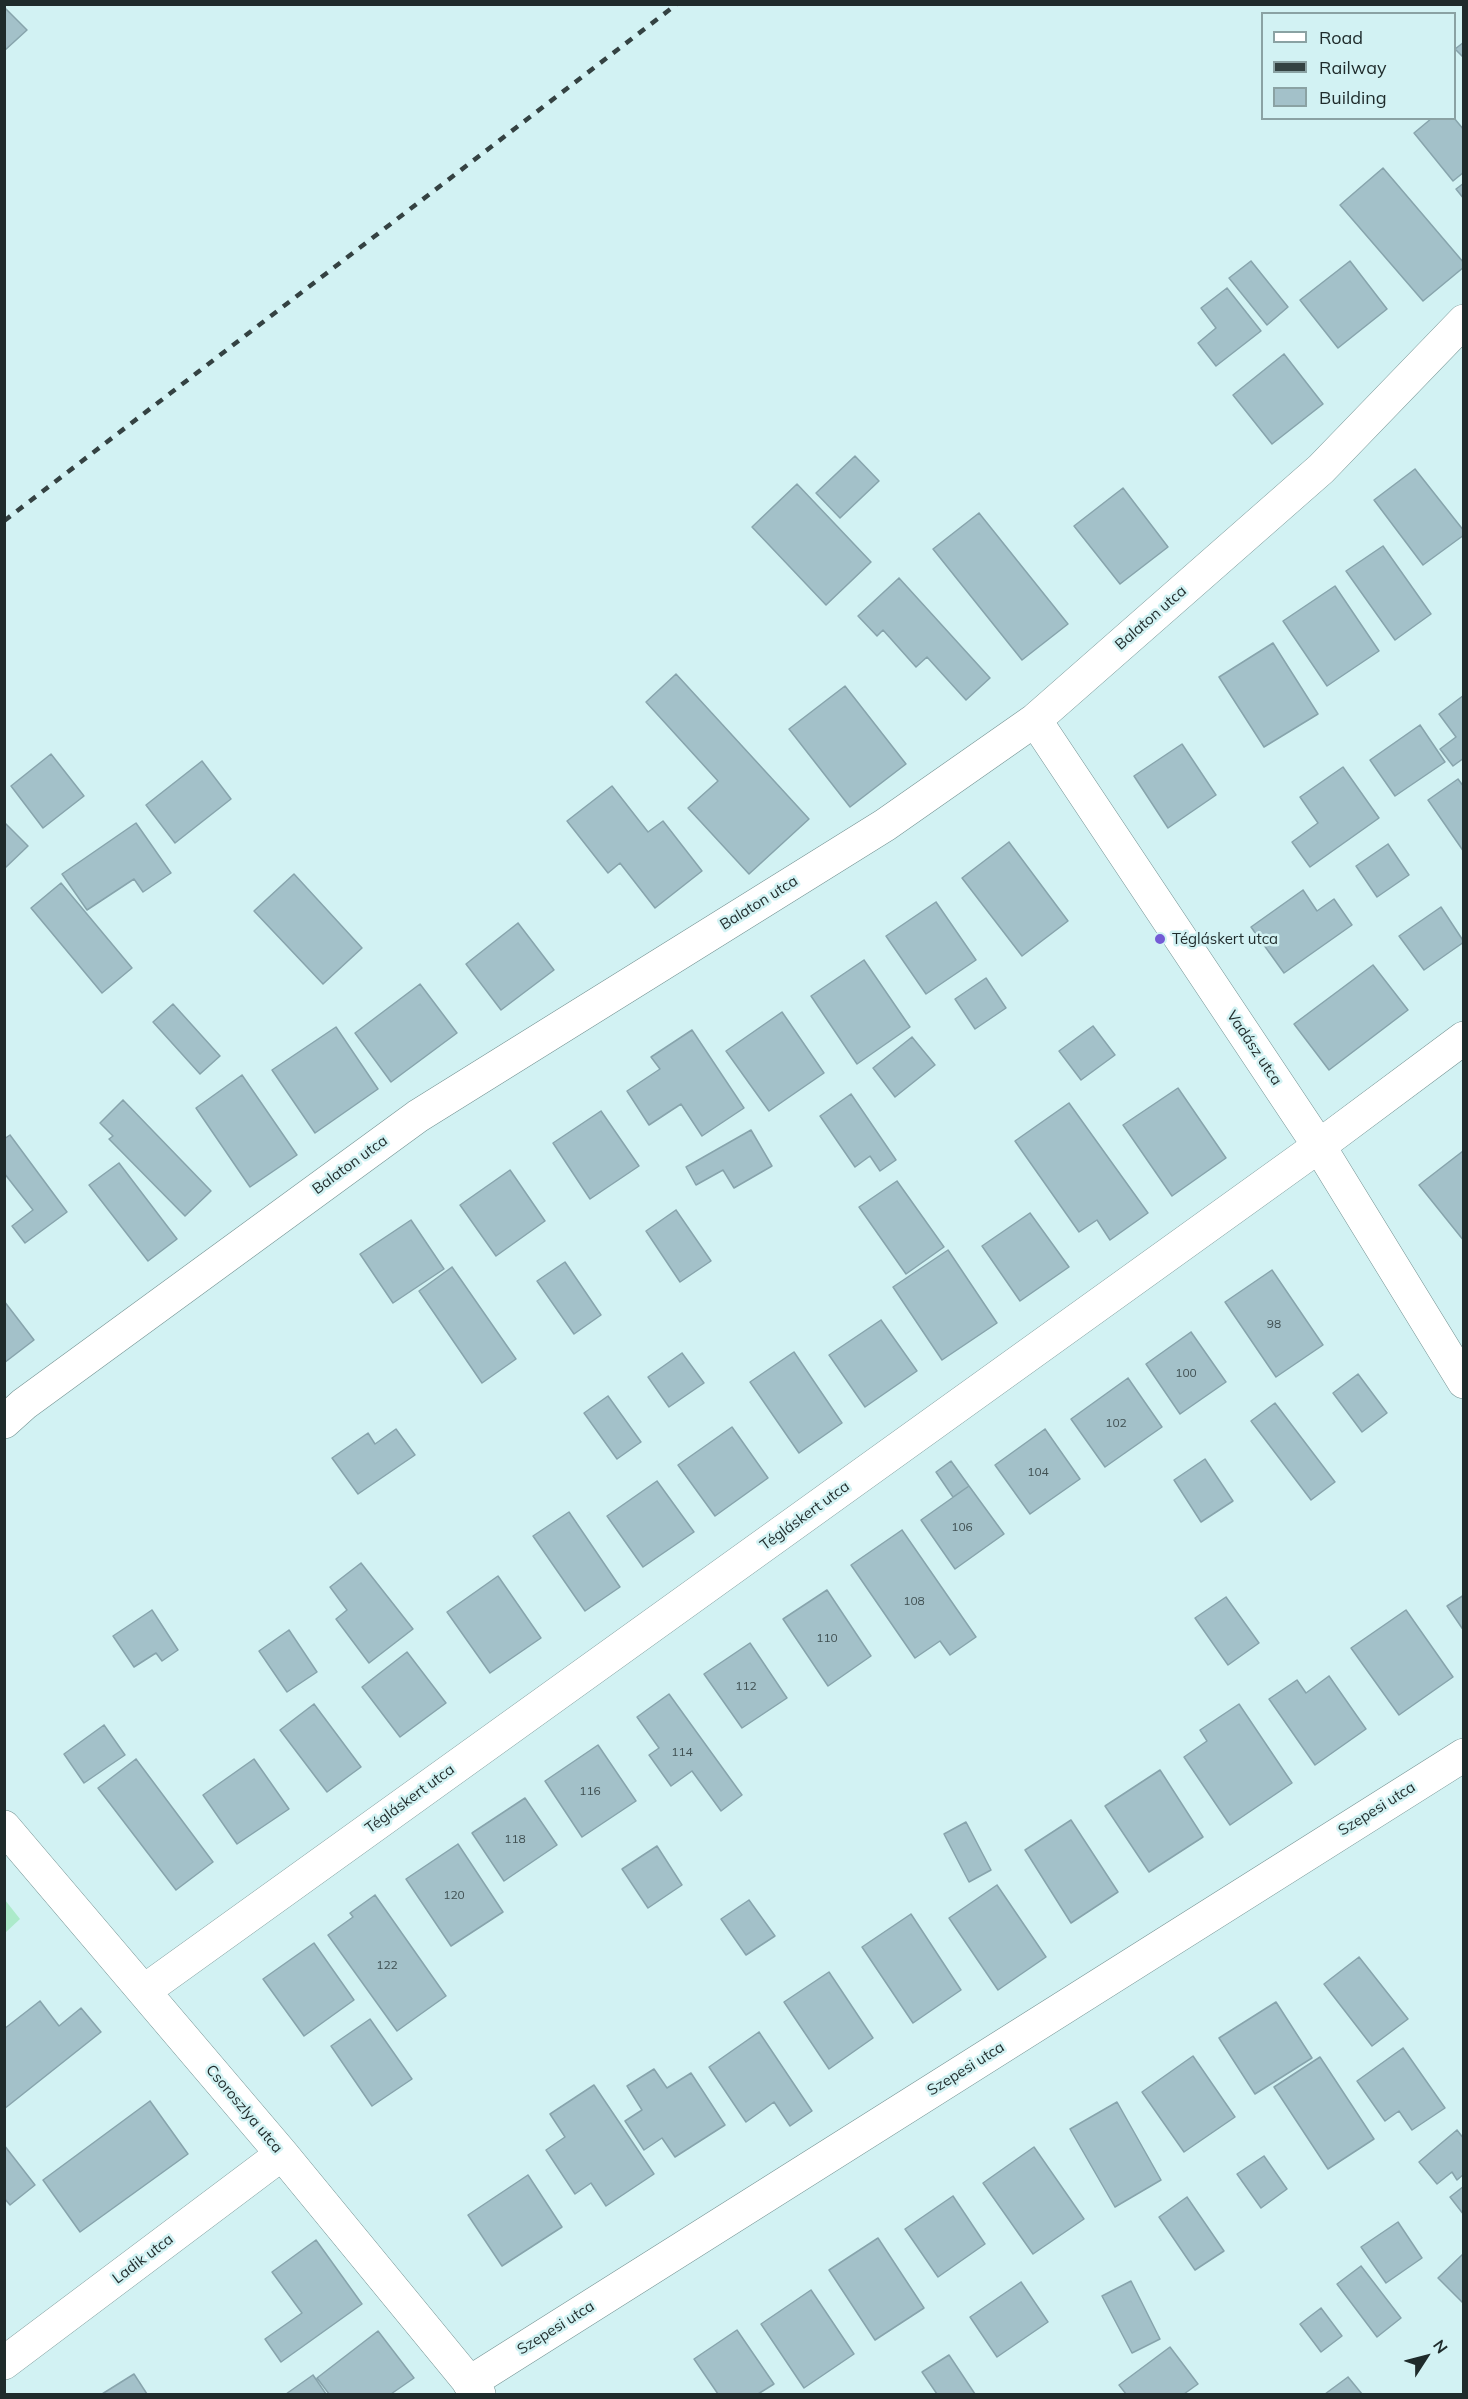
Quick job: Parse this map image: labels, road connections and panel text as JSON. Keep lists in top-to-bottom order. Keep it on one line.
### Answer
{"streets":{"street":["Balaton utca","Vadász utca","Tégláskert utca","Szepesi utca","Csoroszlya utca","Ladik utca"]},"crossings":[["Balaton utca","Vadász utca"],["Vadász utca","Tégláskert utca"],["Tégláskert utca","Csoroszlya utca"],["Szepesi utca","Csoroszlya utca"],["Csoroszlya utca","Ladik utca"]],"places":["Tégláskert utca"],"house_numbers":["98","100","102","104","106","108","110","112","114","116","118","120","122"],"legend":["Road","Railway","Building"],"north":"top right"}
